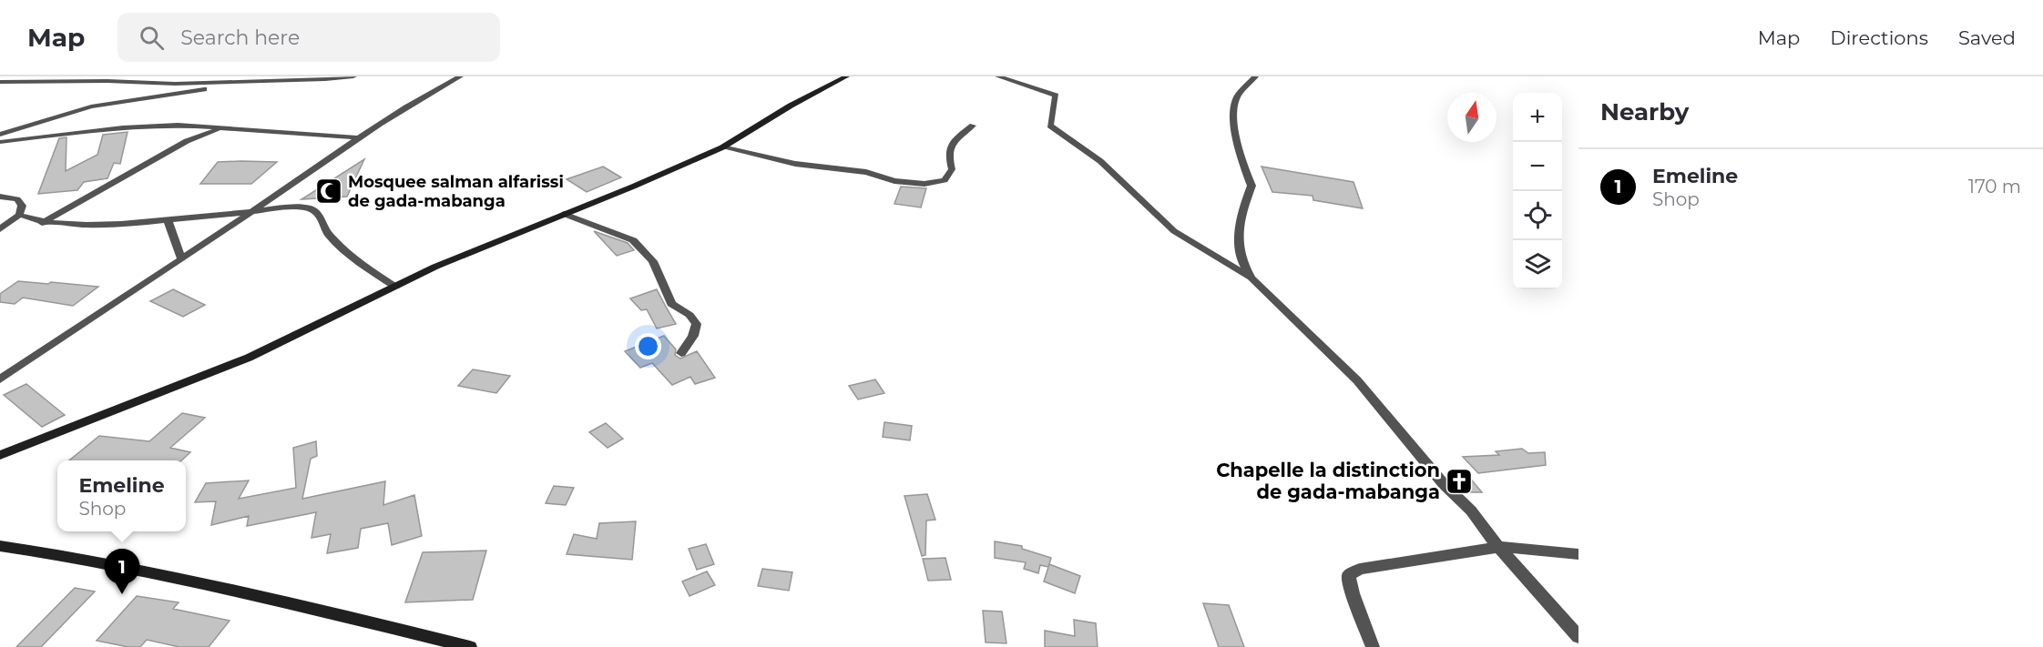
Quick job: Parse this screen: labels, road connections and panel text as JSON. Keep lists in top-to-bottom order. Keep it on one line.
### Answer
{"places":{"mosque":["Mosquee salman alfarissi de gada-mabanga"],"church":["Chapelle la distinction de gada-mabanga"]},"north":"top","page":{"header":"Map","search":"Search here","nav":["Map","Directions","Saved"],"heading":"Nearby","map_buttons":["+","−"],"list":[{"mark":"1","name":"Emeline","note":"Shop","value":"170 m"}],"popup":["Emeline","Shop"],"pins":"1"}}
